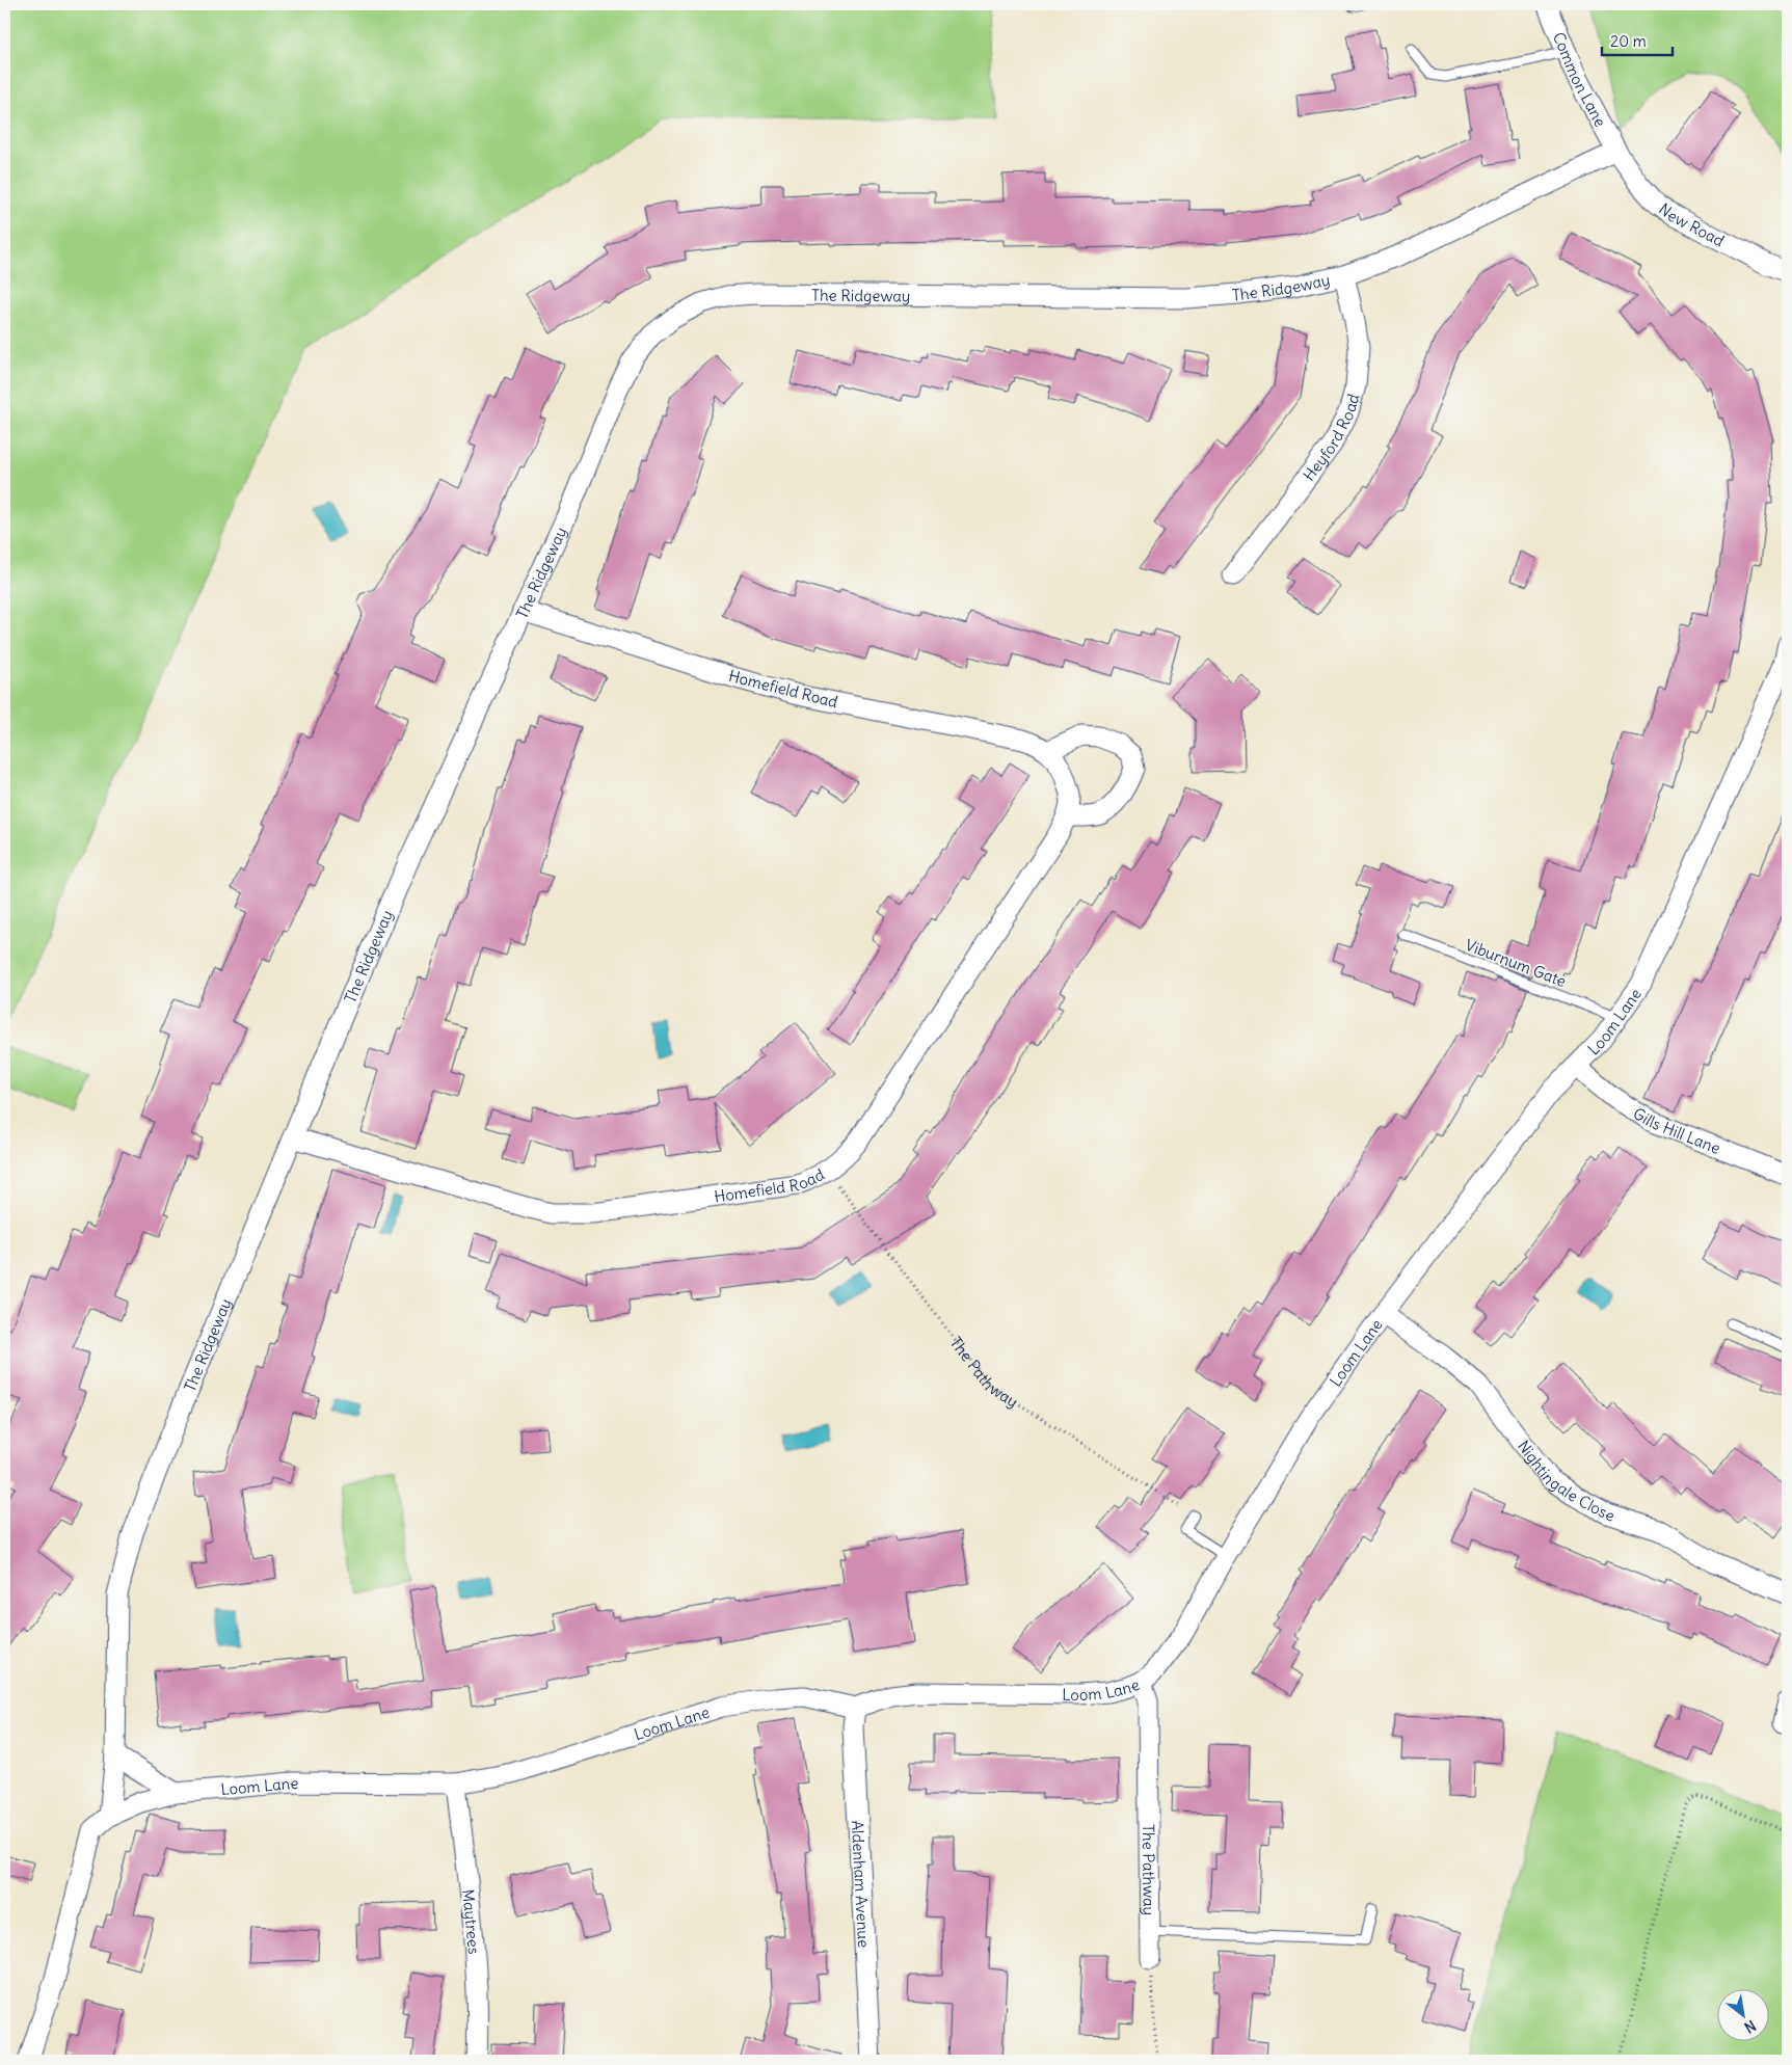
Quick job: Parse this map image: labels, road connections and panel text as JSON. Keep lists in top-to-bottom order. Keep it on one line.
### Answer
{"streets":{"street":["Common Lane","New Road","The Ridgeway","Heyford Road","Homefield Road","Loom Lane","Gills Hill Lane","The Pathway","Nightingale Close","Aldenham Avenue","Maytrees"],"lane":["Viburnum Gate"]},"crossings":[["Common Lane","New Road"],["Common Lane","The Ridgeway"],["New Road","The Ridgeway"],["The Ridgeway","Heyford Road"],["The Ridgeway","Homefield Road"],["The Ridgeway","Loom Lane"],["Homefield Road","The Pathway"],["Viburnum Gate","Loom Lane"],["Loom Lane","Gills Hill Lane"],["Loom Lane","The Pathway"],["Loom Lane","Nightingale Close"],["Loom Lane","Aldenham Avenue"],["Loom Lane","Maytrees"]],"scale_bar":"20 m","north":"bottom right"}
